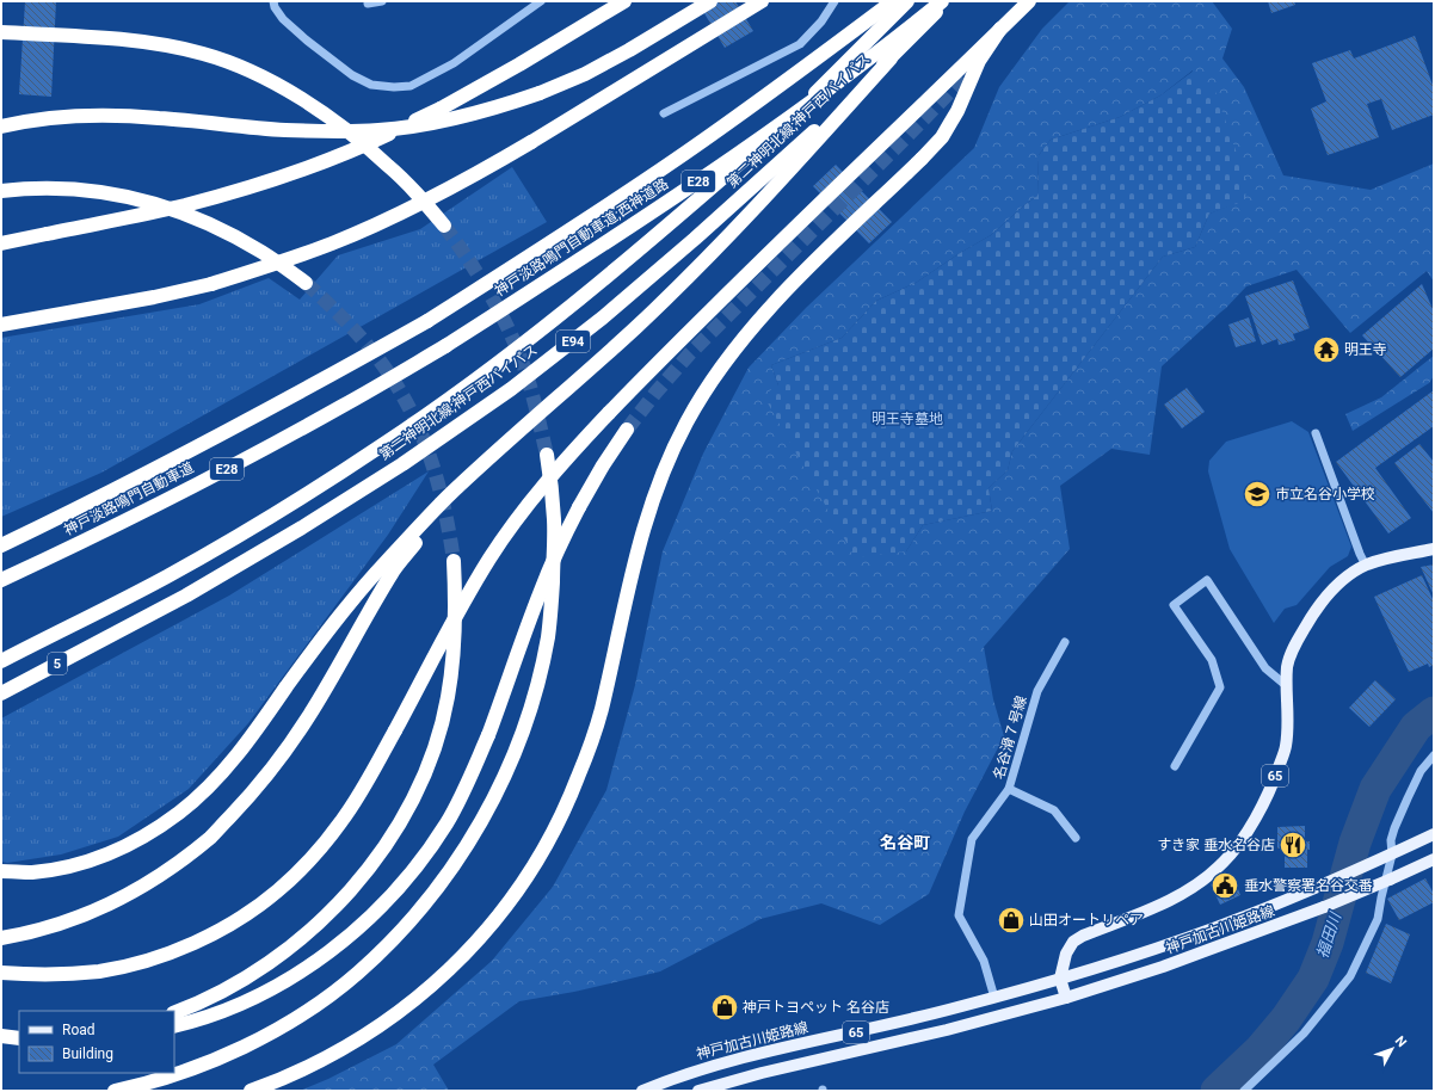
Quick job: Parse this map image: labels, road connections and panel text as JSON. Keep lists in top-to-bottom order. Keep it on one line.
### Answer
{"streets":{"highway":["第二神明北線;神戸西バイパス","E28","神戸淡路鳴門自動車道;西神道路","E94","神戸淡路鳴門自動車道","5"],"main road":["65","神戸加古川姫路線"],"street":["名谷滑７号線"]},"crossings":[["第二神明北線;神戸西バイパス","5"],["神戸淡路鳴門自動車道;西神道路","神戸淡路鳴門自動車道"],["名谷滑７号線","神戸加古川姫路線"],["65","神戸加古川姫路線"]],"districts":["名谷町"],"water":["福田川"],"parks":["明王寺墓地"],"places":{"temple":["明王寺"],"school or university":["市立名谷小学校"],"restaurant":["すき家 垂水名谷店"],"public building":["垂水警察署名谷交番"],"shop":["山田オートリペア","神戸トヨペット 名谷店"]},"legend":["Road","Building"],"north":"top right"}
